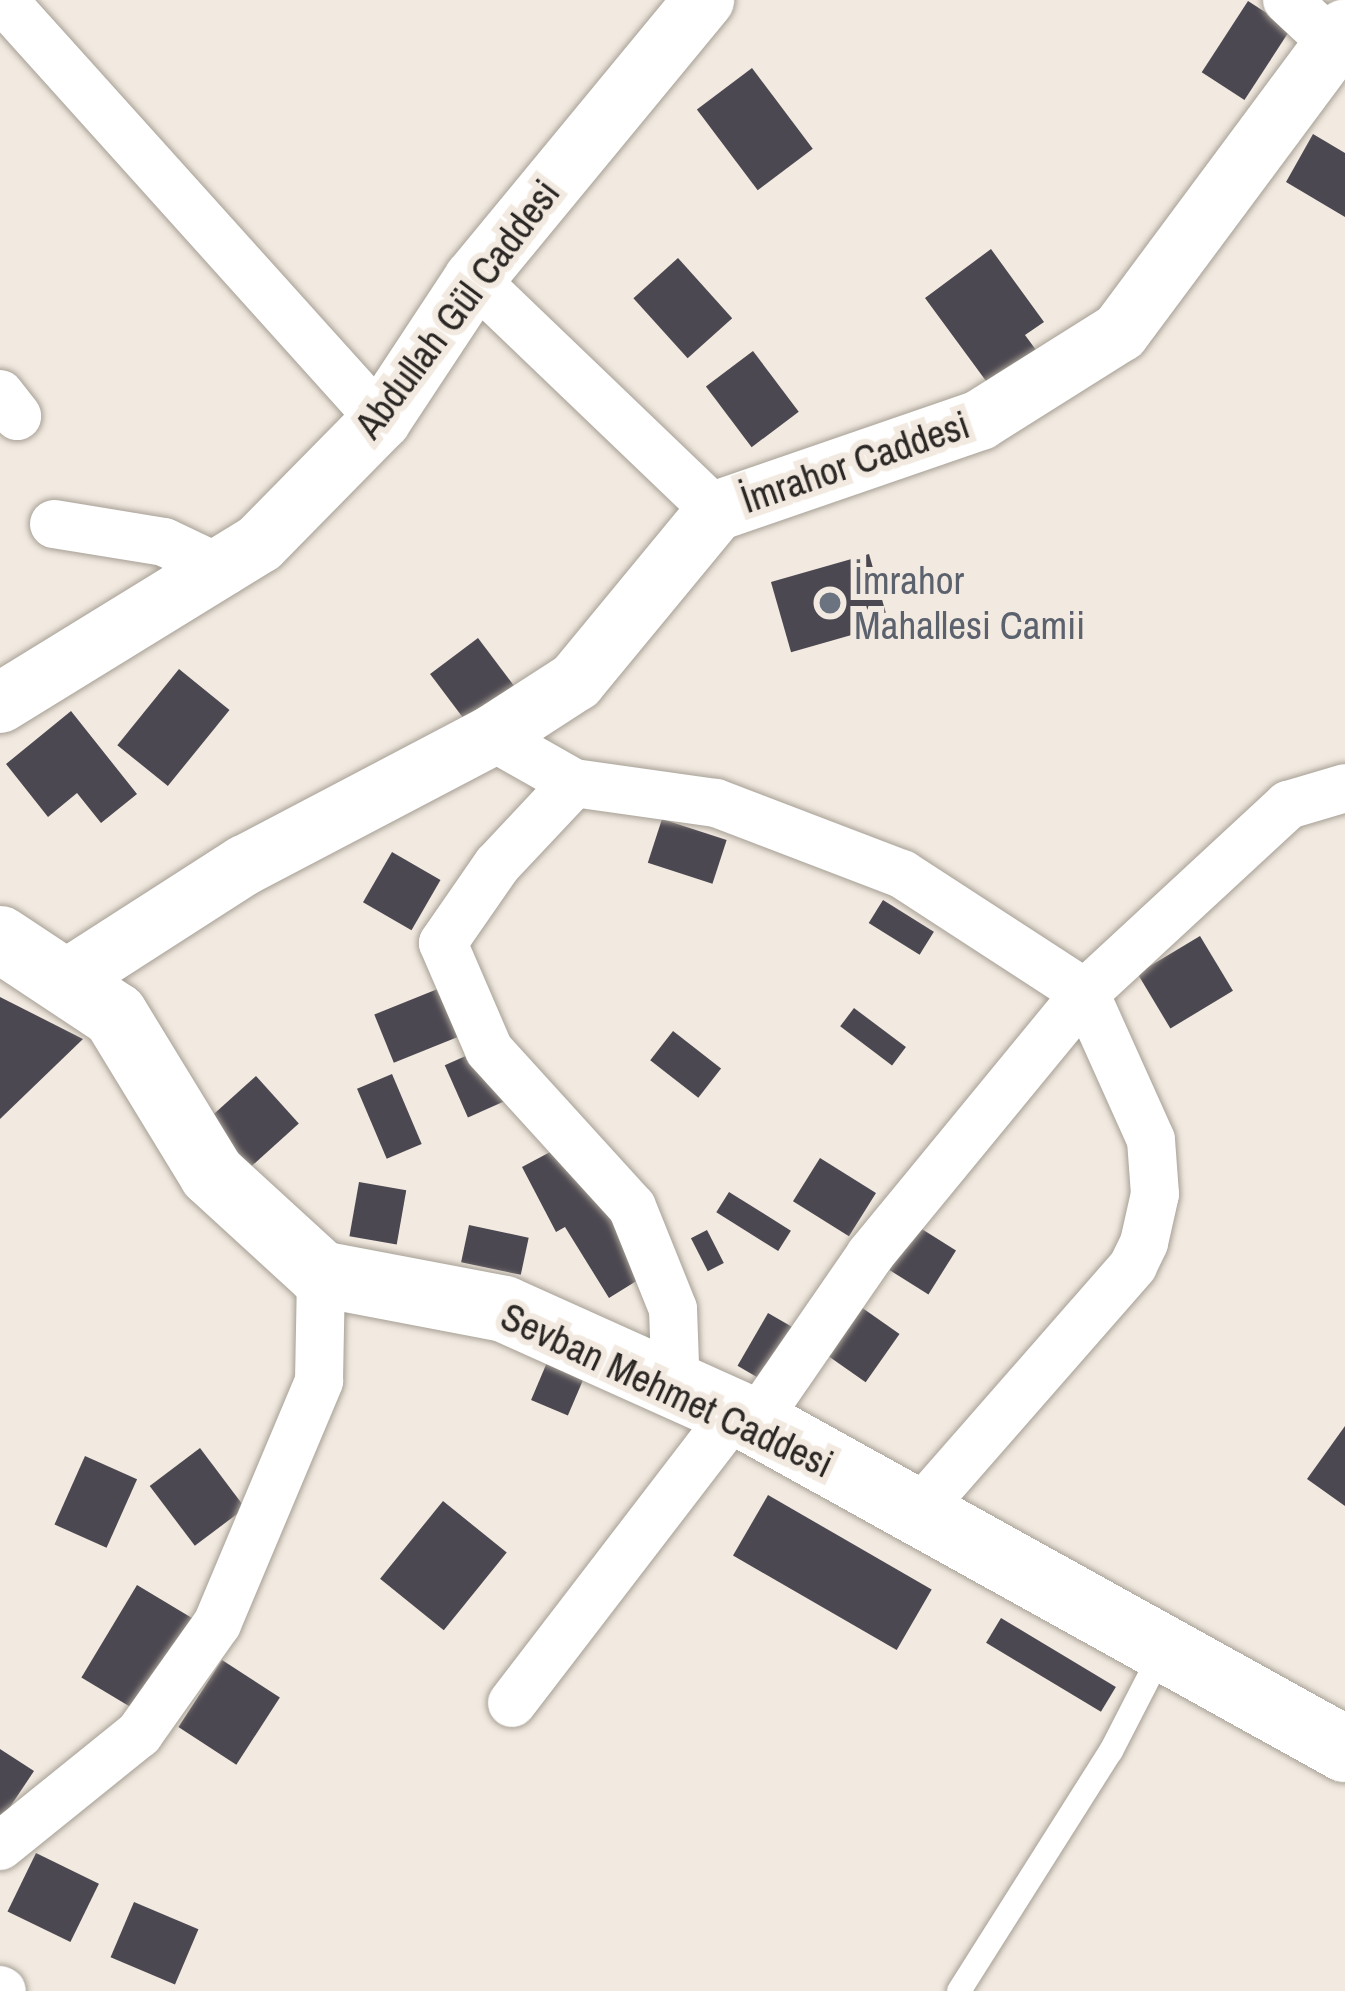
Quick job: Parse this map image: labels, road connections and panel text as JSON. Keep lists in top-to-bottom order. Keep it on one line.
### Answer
{"streets":{"main road":["Sevban Mehmet Caddesi"],"street":["Abdullah Gül Caddesi","İmrahor Caddesi"]},"places":["İmrahor Mahallesi Camii"]}
